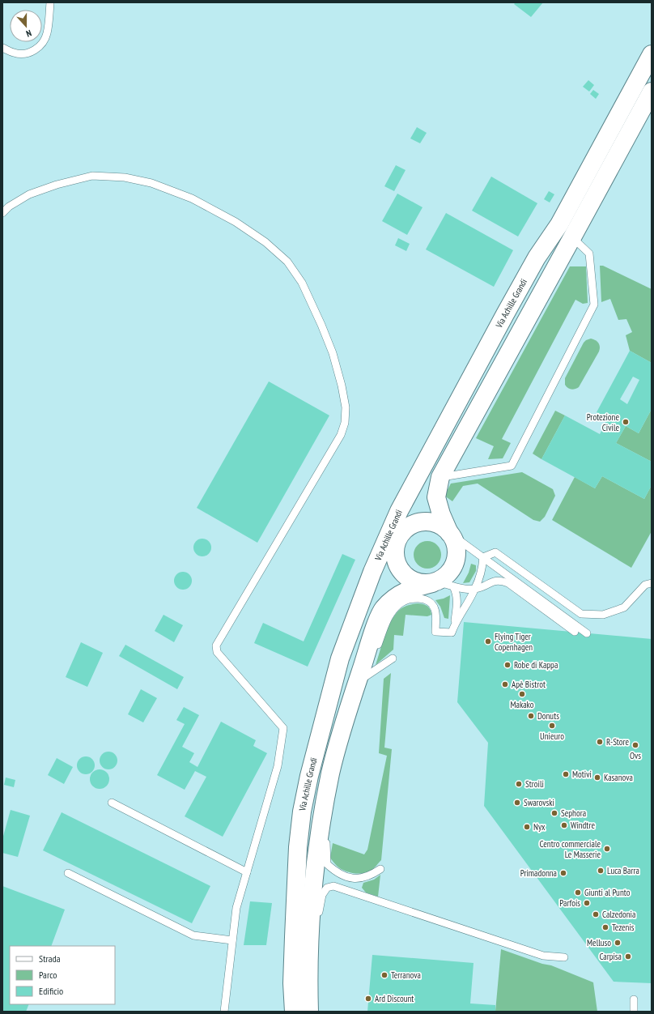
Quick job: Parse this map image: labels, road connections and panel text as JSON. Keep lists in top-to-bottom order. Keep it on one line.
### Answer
{"streets":{"main road":["Via Achille Grandi"]},"places":["Protezione Civile","Flying Tiger Copenhagen","Robe di Kappa","Apè Bistrot","Makako","Donuts","Unieuro","R-Store","Ovs","Motivi","Kasanova","Stroili","Swarovski","Sephora","Windtre","Nyx","Centro commerciale Le Masserie","Luca Barra","Primadonna","Giunti al Punto","Parfois","Calzedonia","Tezenis","Melluso","Carpisa","Terranova","Ard Discount"],"legend":["Strada","Parco","Edificio"],"north":"bottom"}
